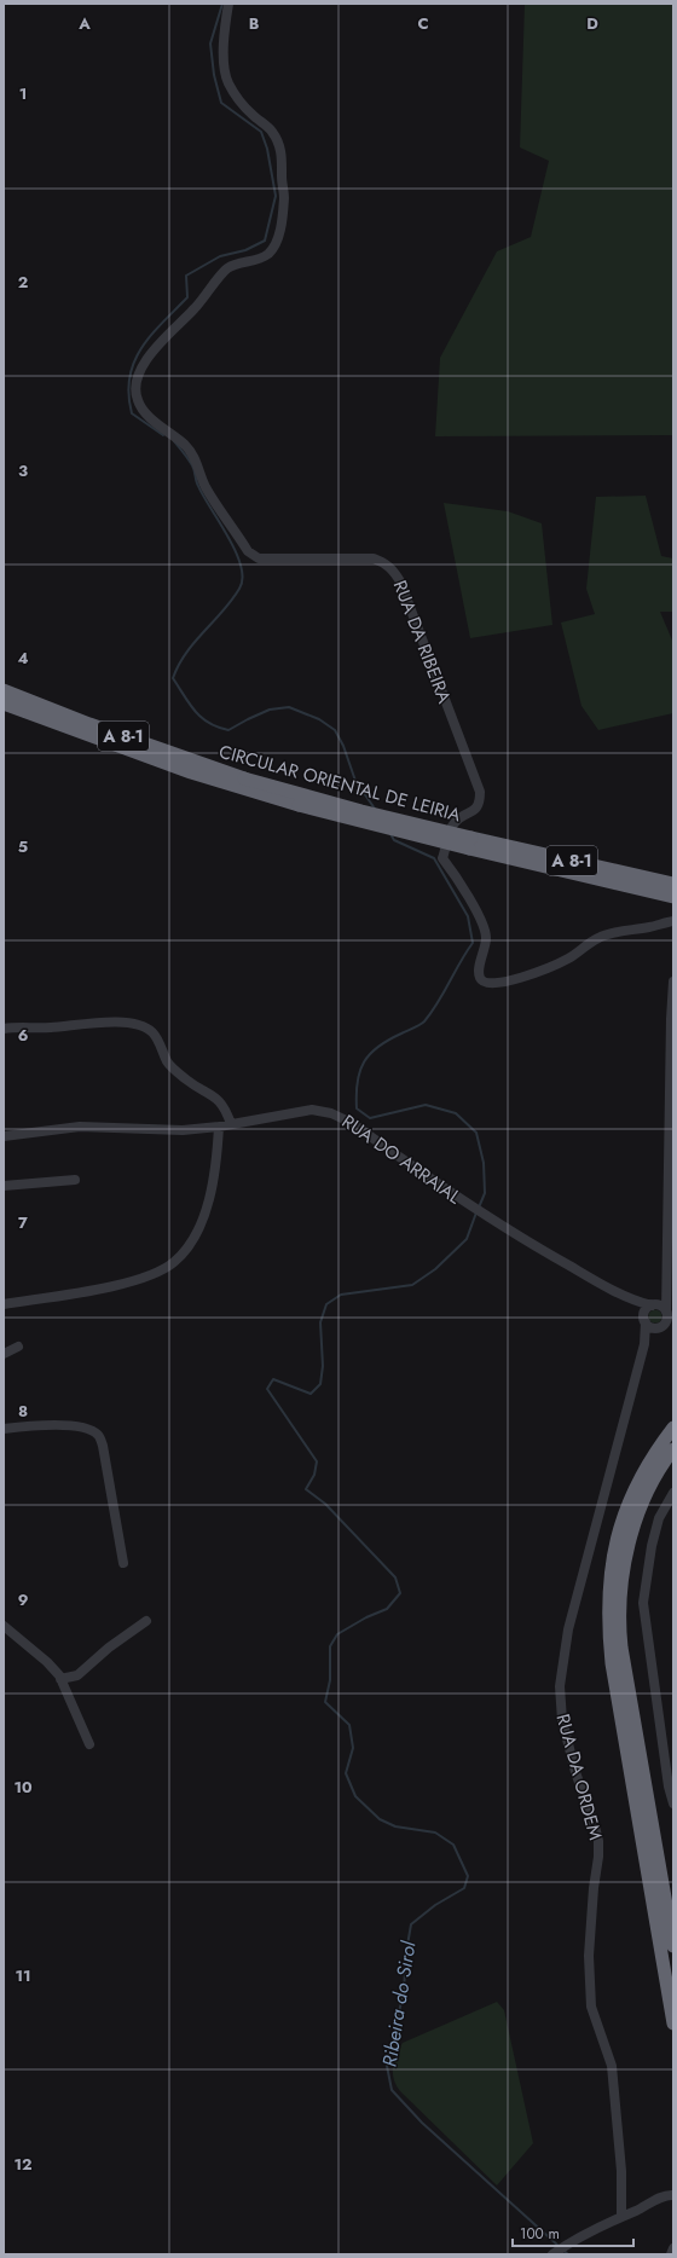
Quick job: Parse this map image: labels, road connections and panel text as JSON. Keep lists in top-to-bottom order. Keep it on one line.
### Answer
{"streets":{"highway":["A 8-1","CIRCULAR ORIENTAL DE LEIRIA"],"street":["RUA DA RIBEIRA","RUA DO ARRAIAL","RUA DA ORDEM"]},"crossings":[["RUA DO ARRAIAL","RUA DA ORDEM"]],"water":["Ribeira do Sirol"],"scale_bar":"100 m","grid":{"columns":["A","B","C","D"],"rows":["1","2","3","4","5","6","7","8","9","10","11","12"]}}
